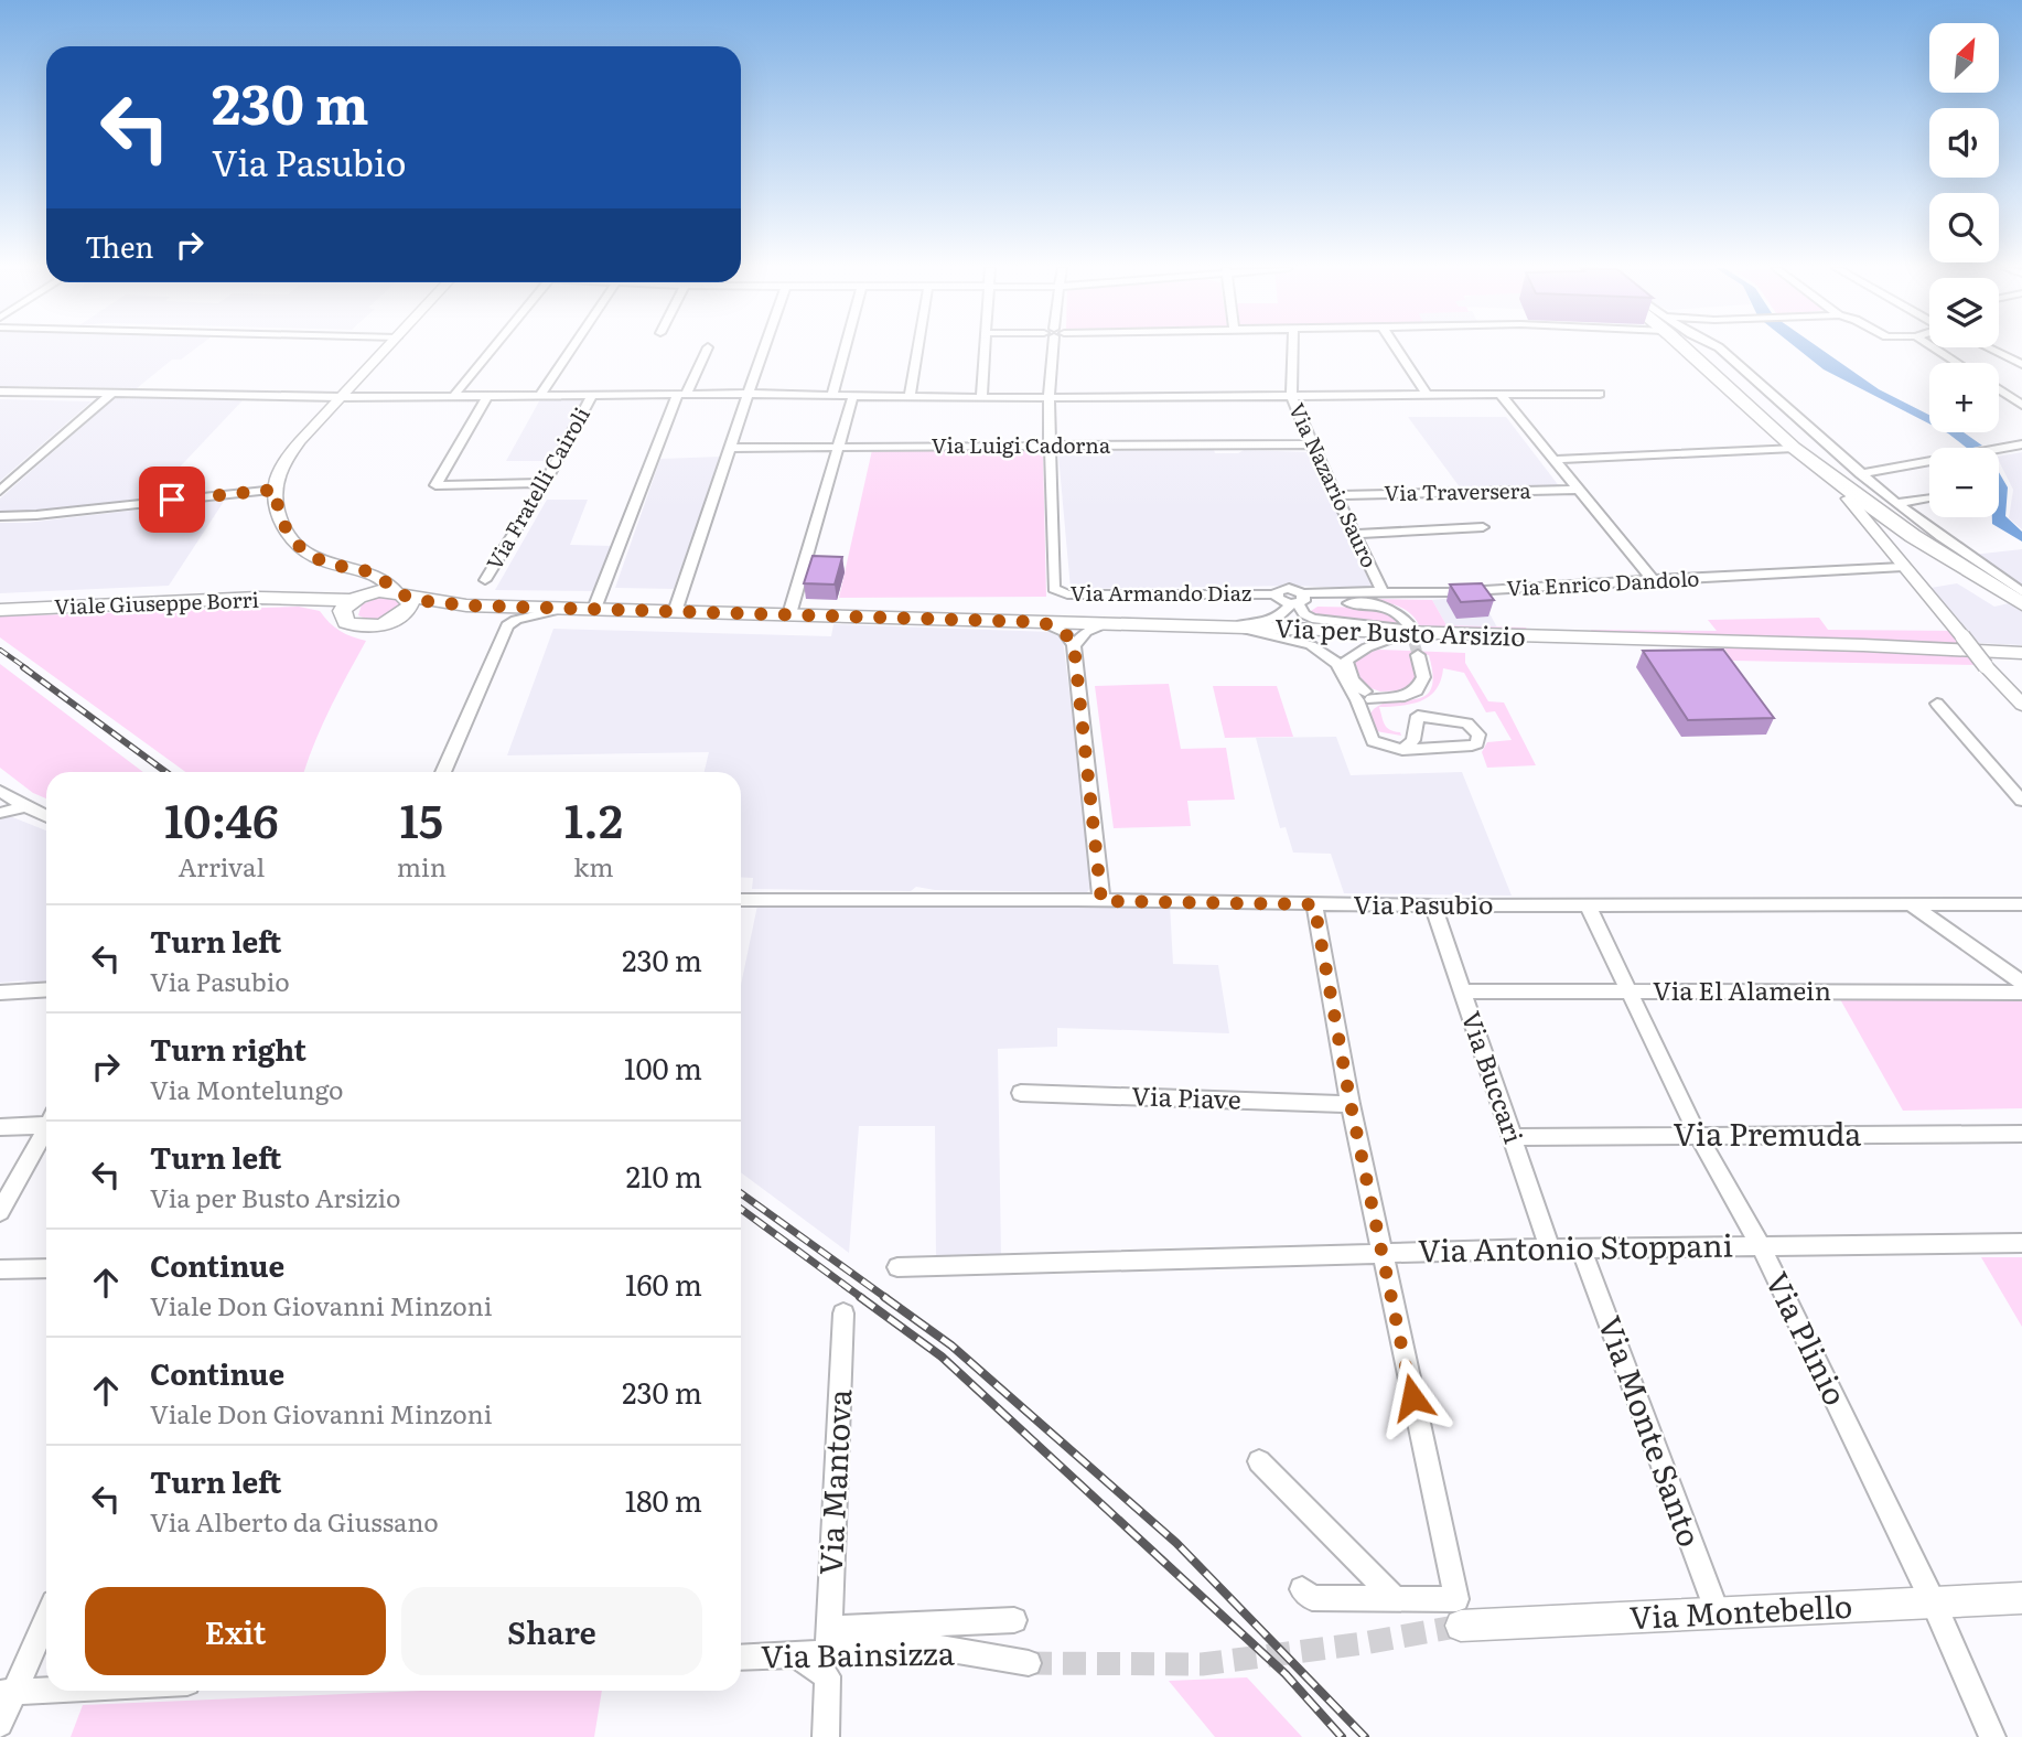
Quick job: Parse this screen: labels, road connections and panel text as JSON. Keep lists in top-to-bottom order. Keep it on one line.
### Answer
{"streets":{"main road":["Viale Giuseppe Borri","Via per Busto Arsizio"],"street":["Via Luigi Cadorna","Via Nazario Sauro","Via Fratelli Cairoli","Via Traversera","Via Enrico Dandolo","Via Armando Diaz","Via Pasubio","Via El Alamein","Via Buccari","Via Piave","Via Premuda","Via Antonio Stoppani","Via Plinio","Via Monte Santo","Via Mantova","Via Montebello","Via Bainsizza"]},"crossings":[["Via Luigi Cadorna","Via Nazario Sauro"],["Via Luigi Cadorna","Via Armando Diaz"],["Via Nazario Sauro","Via Traversera"],["Via Nazario Sauro","Via Enrico Dandolo"],["Via Enrico Dandolo","Via Armando Diaz"],["Via Pasubio","Via Buccari"],["Via Pasubio","Via Plinio"],["Via El Alamein","Via Buccari"],["Via El Alamein","Via Plinio"],["Via Buccari","Via Premuda"],["Via Buccari","Via Antonio Stoppani"],["Via Premuda","Via Plinio"],["Via Antonio Stoppani","Via Plinio"],["Via Antonio Stoppani","Via Monte Santo"],["Via Plinio","Via Montebello"],["Via Monte Santo","Via Montebello"],["Via Mantova","Via Bainsizza"]],"north":"top right","page":{"map_buttons":["+","−"],"turn":["230 m","Via Pasubio"],"then":"Then","eta":["10:46","Arrival","15","min","1.2","km"],"list":[{"name":"Turn left","note":"Via Pasubio","value":"230 m"},{"name":"Turn right","note":"Via Montelungo","value":"100 m"},{"name":"Turn left","note":"Via per Busto Arsizio","value":"210 m"},{"name":"Continue","note":"Viale Don Giovanni Minzoni","value":"160 m"},{"name":"Continue","note":"Viale Don Giovanni Minzoni","value":"230 m"},{"name":"Turn left","note":"Via Alberto da Giussano","value":"180 m"}],"buttons":["Exit","Share"]}}
